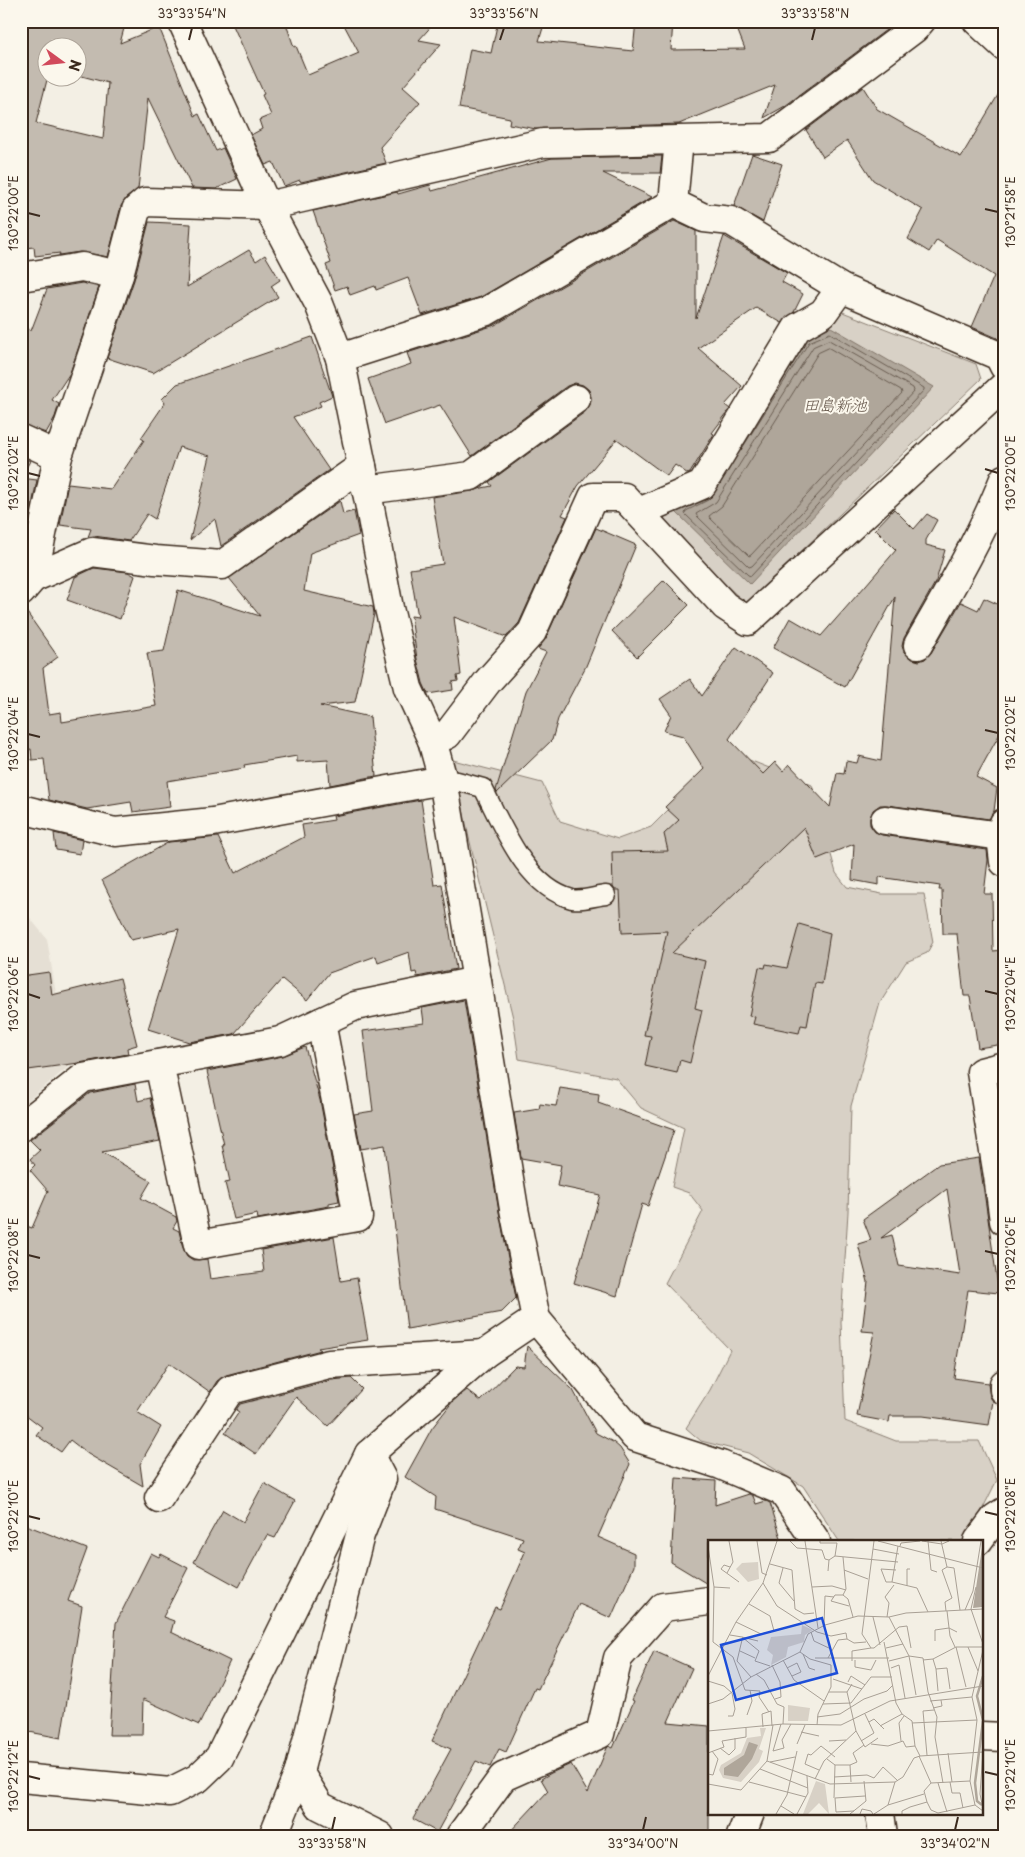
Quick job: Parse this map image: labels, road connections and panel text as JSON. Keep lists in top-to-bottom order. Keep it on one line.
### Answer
{"water":["田島新池"],"north":"right","coordinates":["33°33'54\"N","33°33'56\"N","33°33'58\"N","130°21'58\"E","130°22'00\"E","130°22'02\"E","130°22'04\"E","130°22'06\"E","130°22'08\"E","130°22'10\"E","130°22'12\"E","33°34'00\"N","33°34'02\"N"]}
